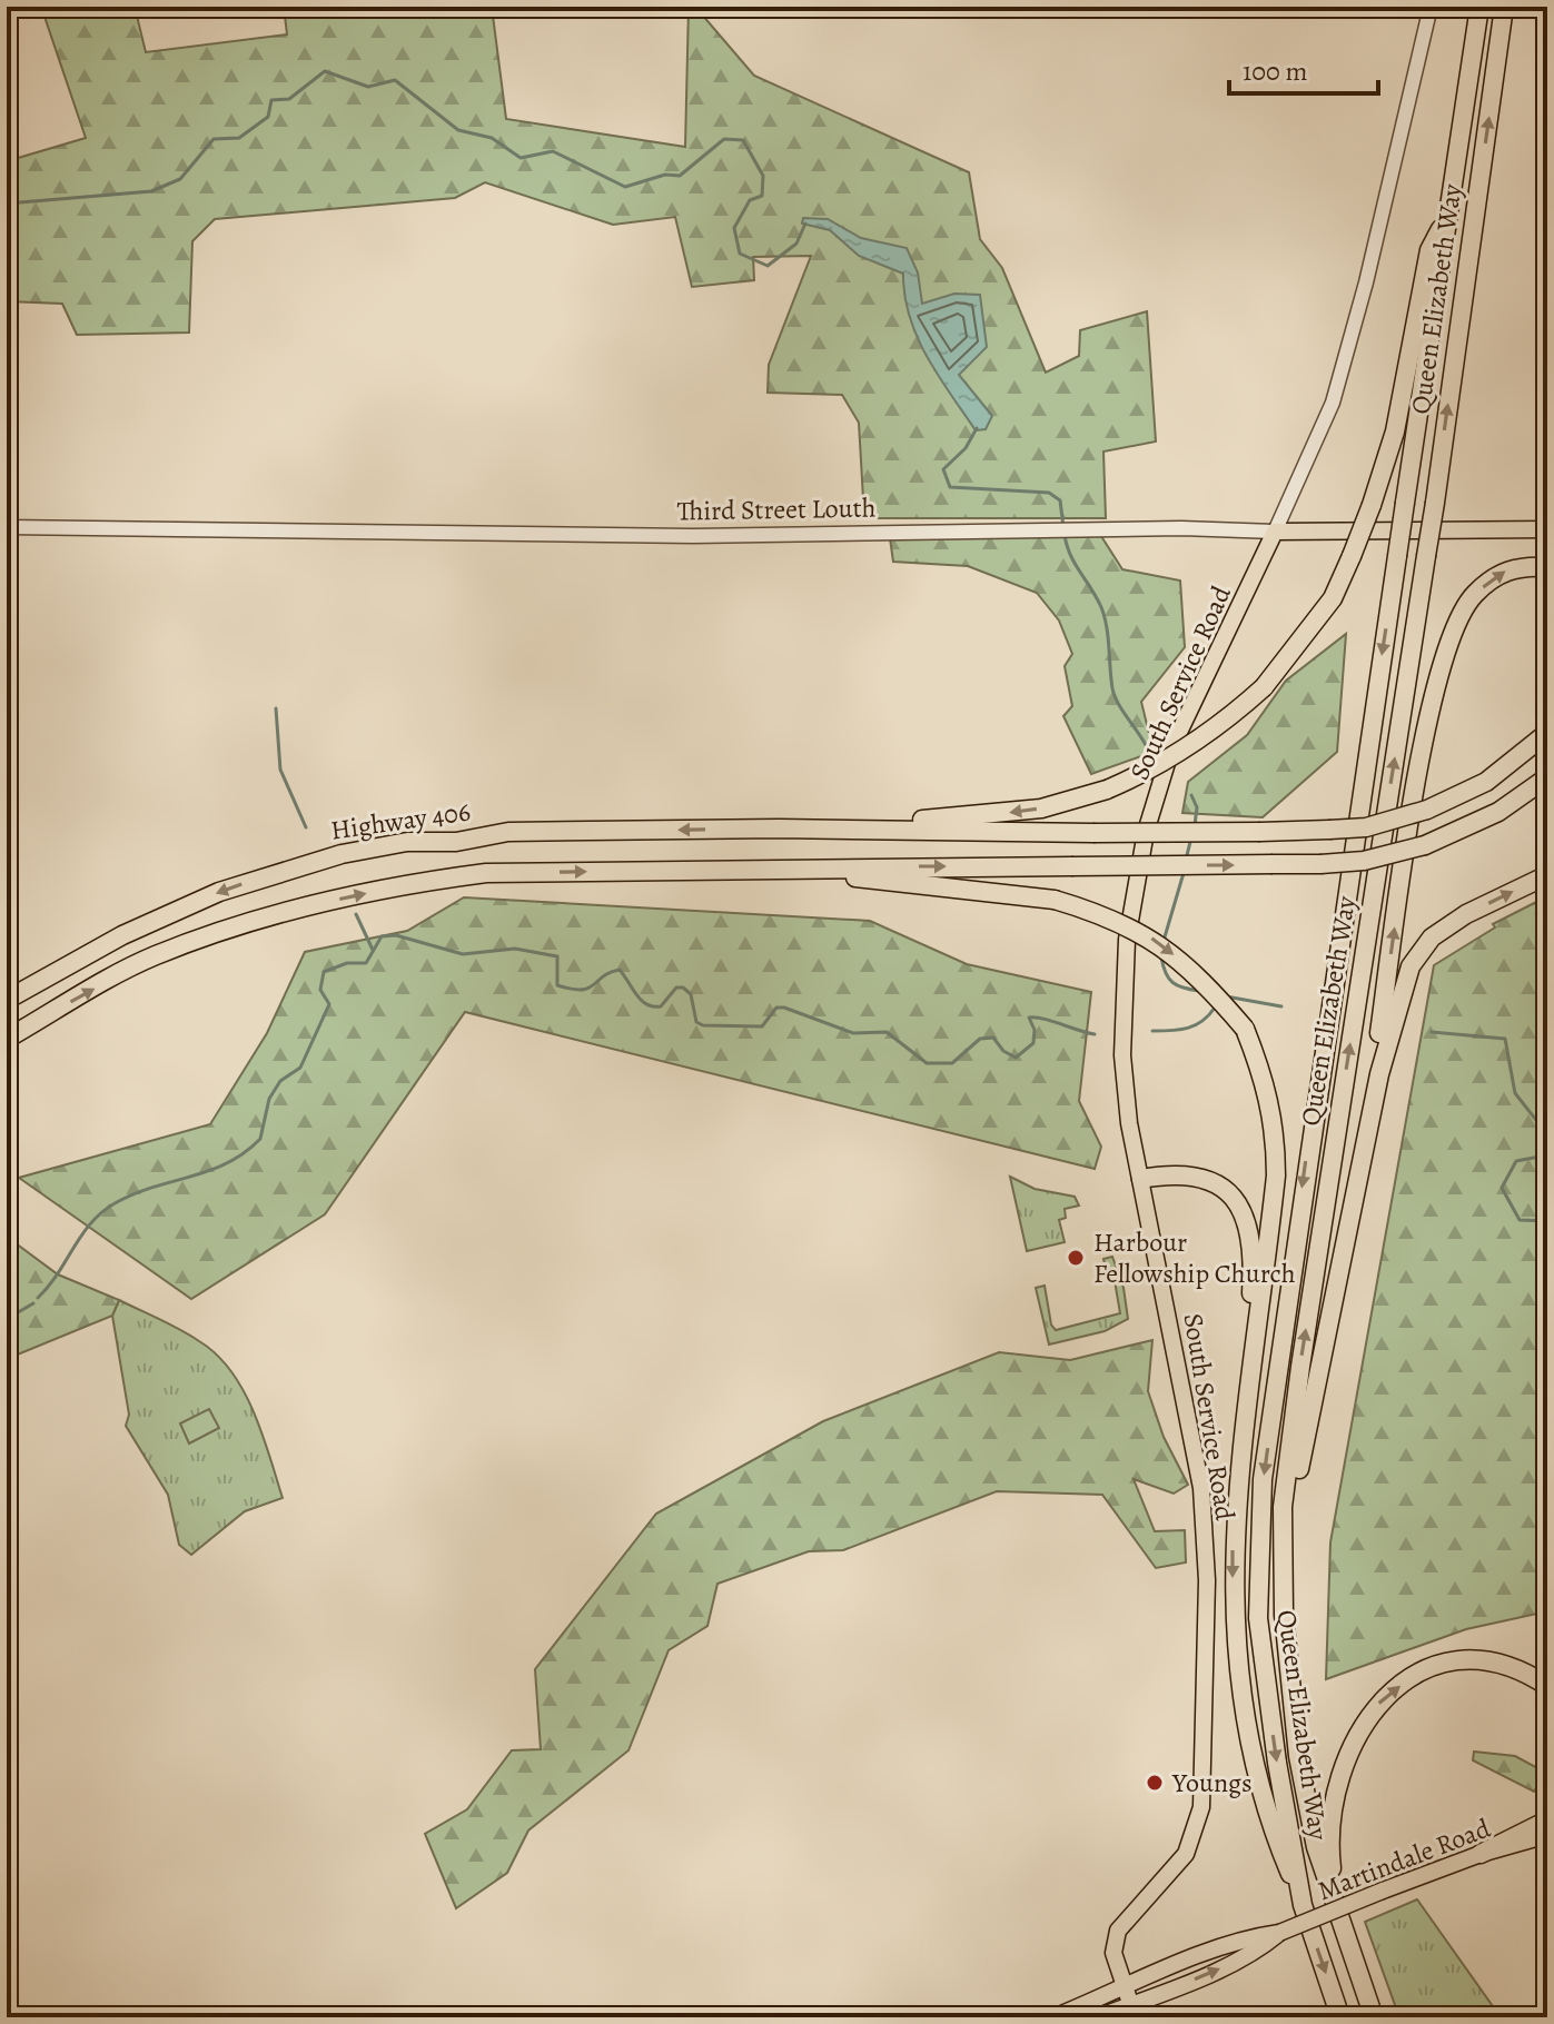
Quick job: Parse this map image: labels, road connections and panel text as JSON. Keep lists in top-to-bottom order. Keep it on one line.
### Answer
{"streets":{"highway":["Queen Elizabeth Way","Highway 406"],"main road":["Third Street Louth","South Service Road","Martindale Road"]},"crossings":[["Third Street Louth","South Service Road"],["South Service Road","Martindale Road"]],"places":["Harbour Fellowship Church","Youngs"],"scale_bar":"100 m"}
